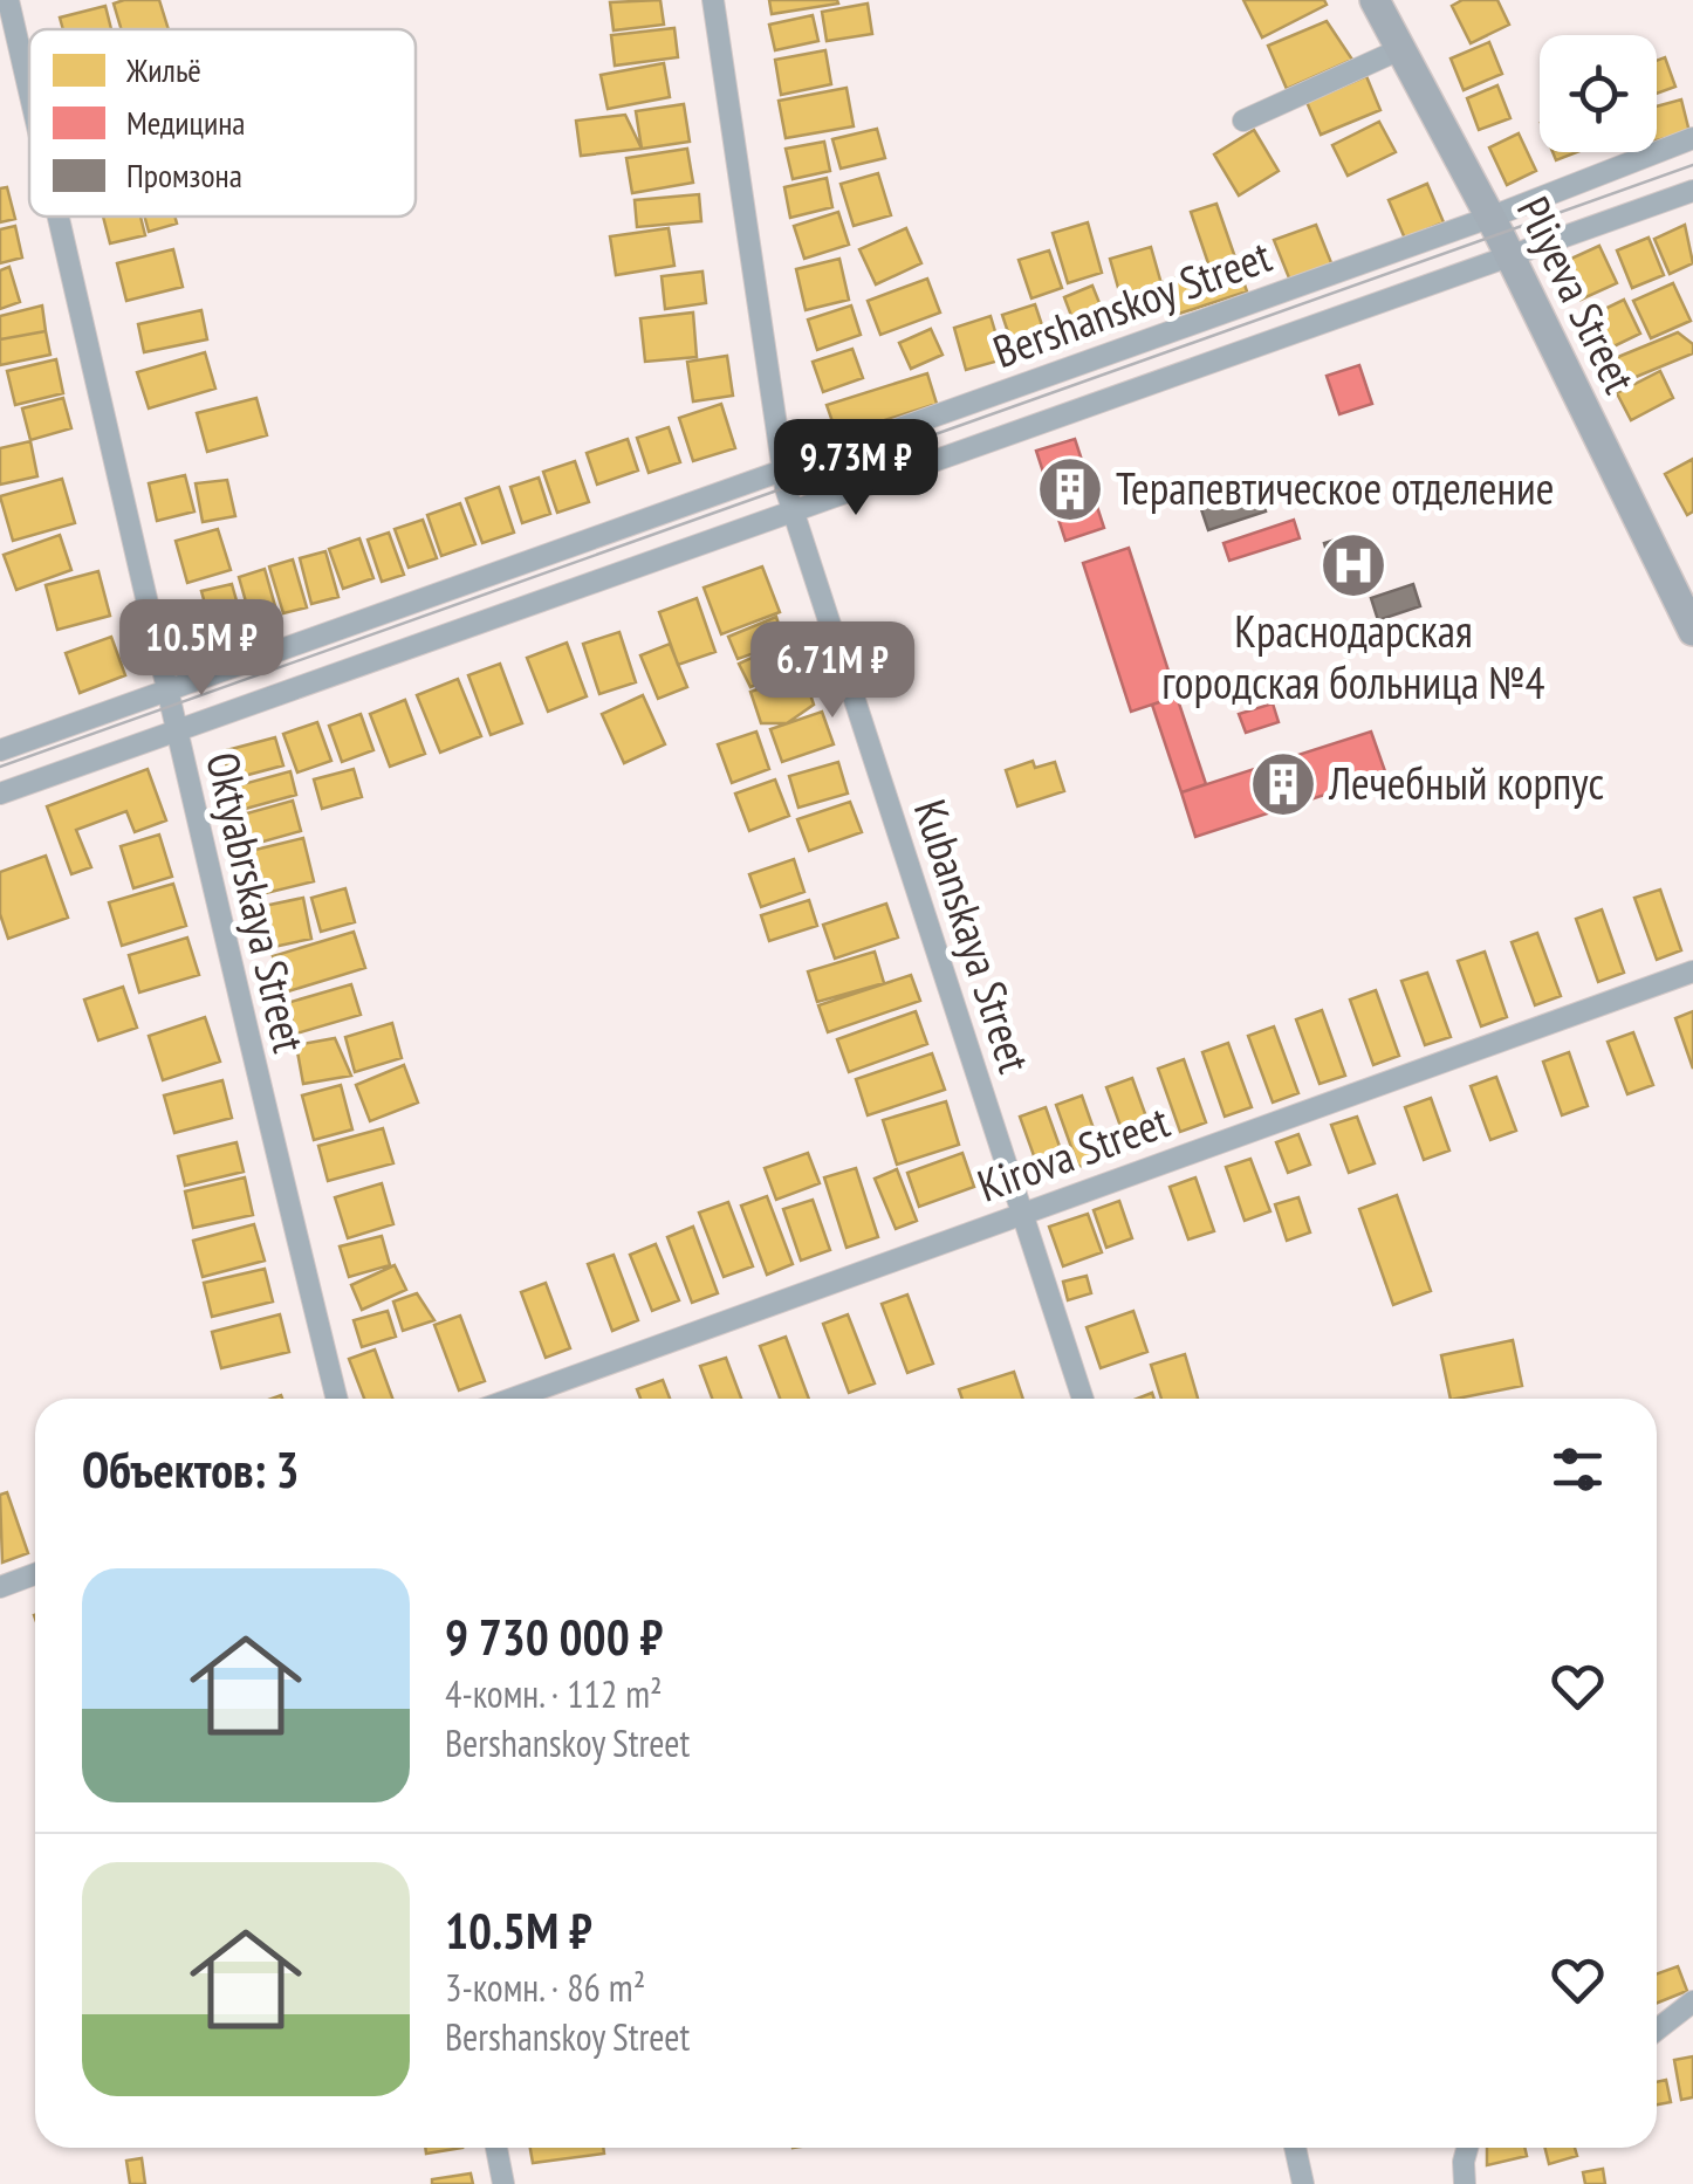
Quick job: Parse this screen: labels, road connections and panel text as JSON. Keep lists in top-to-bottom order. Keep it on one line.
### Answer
{"streets":{"street":["Pliyeva Street","Bershanskoy Street","Oktyabrskaya Street","Kubanskaya Street","Kirova Street"]},"crossings":[["Pliyeva Street","Bershanskoy Street"],["Bershanskoy Street","Oktyabrskaya Street"],["Bershanskoy Street","Kubanskaya Street"],["Kubanskaya Street","Kirova Street"]],"places":{"building":["Терапевтическое отделение","Лечебный корпус"],"hospital":["Краснодарская городская больница №4"]},"legend":["Жильё","Медицина","Промзона"],"page":{"price":["9.73M ₽","10.5M ₽","6.71M ₽"],"heading":"Объектов: 3","list":[{"name":"9 730 000 ₽","note":"4-комн. · 112 m² · Bershanskoy Street"},{"name":"10.5M ₽","note":"3-комн. · 86 m² · Bershanskoy Street"}]}}
